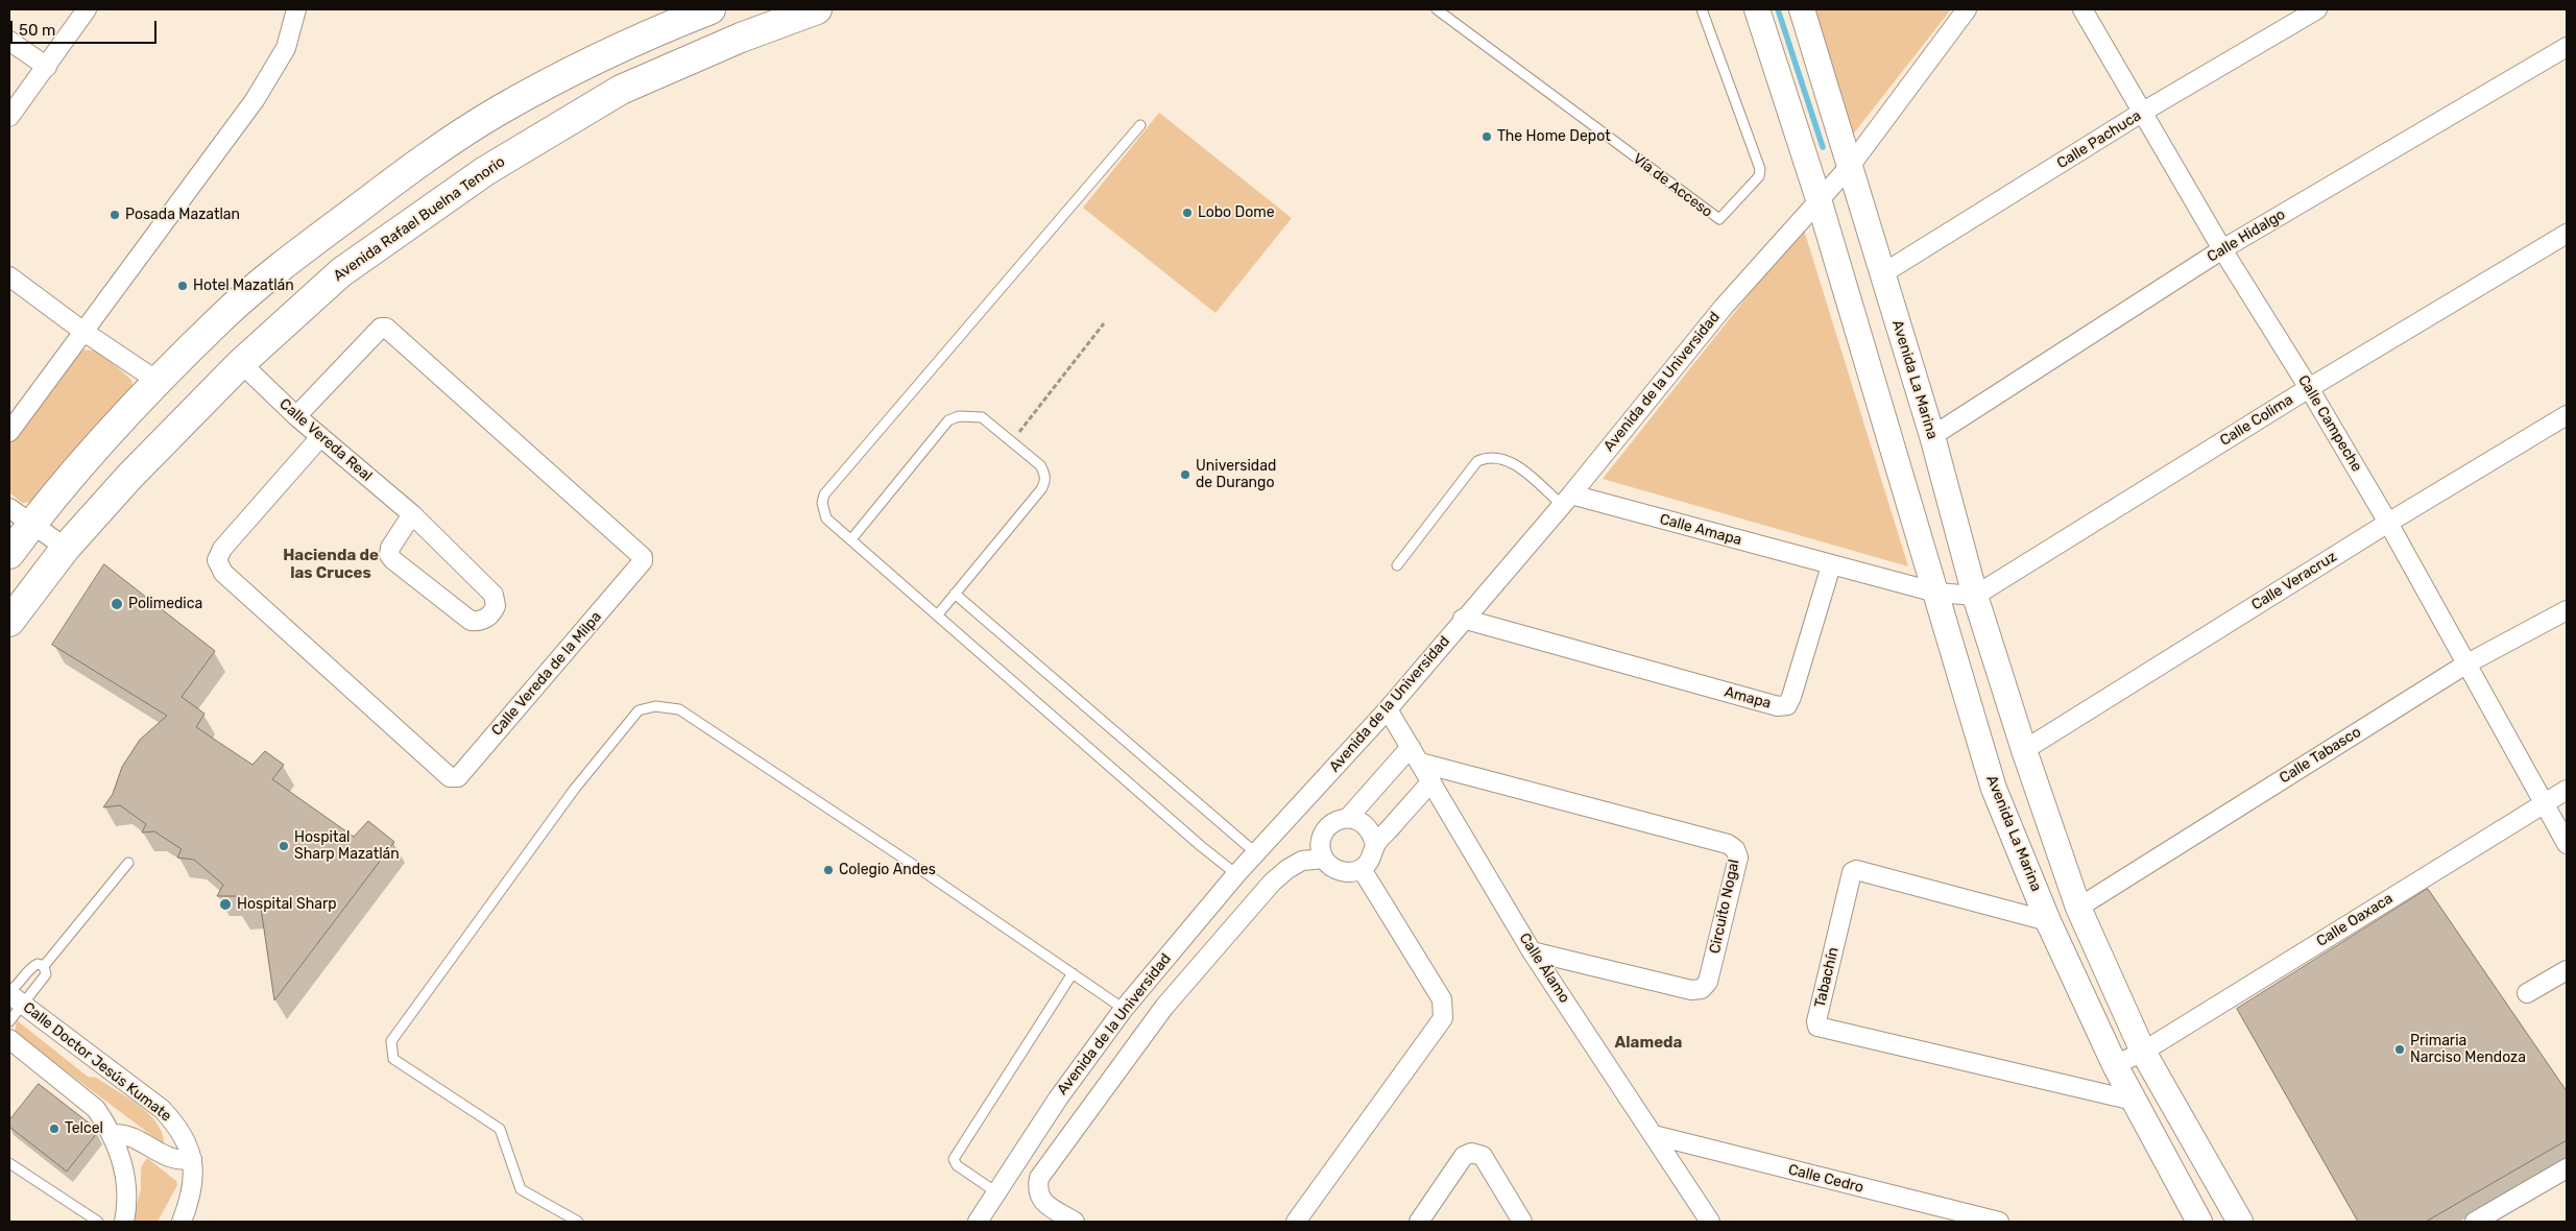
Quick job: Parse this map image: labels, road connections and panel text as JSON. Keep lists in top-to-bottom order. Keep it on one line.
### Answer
{"streets":{"main road":["Avenida Rafael Buelna Tenorio","Avenida La Marina"],"street":["Calle Pachuca","Calle Hidalgo","Avenida de la Universidad","Calle Colima","Calle Campeche","Calle Vereda Real","Calle Amapa","Calle Veracruz","Calle Vereda de la Milpa","Amapa","Calle Tabasco","Circuito Nogal","Calle Oaxaca","Calle Álamo","Tabachín","Calle Doctor Jesús Kumate","Calle Cedro"],"lane":["Vía de Acceso"]},"crossings":[["Calle Pachuca","Avenida La Marina"],["Calle Pachuca","Calle Campeche"],["Avenida Rafael Buelna Tenorio","Calle Vereda Real"],["Calle Hidalgo","Avenida La Marina"],["Calle Hidalgo","Calle Campeche"],["Avenida La Marina","Avenida de la Universidad"],["Avenida La Marina","Calle Colima"],["Avenida La Marina","Calle Veracruz"],["Avenida La Marina","Calle Tabasco"],["Avenida La Marina","Calle Oaxaca"],["Avenida La Marina","Tabachín"],["Avenida de la Universidad","Calle Amapa"],["Avenida de la Universidad","Amapa"],["Avenida de la Universidad","Calle Álamo"],["Calle Colima","Calle Campeche"],["Calle Campeche","Calle Veracruz"],["Calle Campeche","Calle Tabasco"],["Calle Campeche","Calle Oaxaca"],["Calle Vereda Real","Calle Vereda de la Milpa"],["Calle Amapa","Amapa"],["Circuito Nogal","Calle Álamo"],["Calle Álamo","Calle Cedro"]],"districts":["Hacienda de las Cruces","Alameda"],"places":["The Home Depot","Lobo Dome","Posada Mazatlan","Hotel Mazatlán","Universidad de Durango","Polimedica","Hospital Sharp Mazatlán","Colegio Andes","Hospital Sharp","Primaria Narciso Mendoza","Telcel"],"scale_bar":"50 m"}
